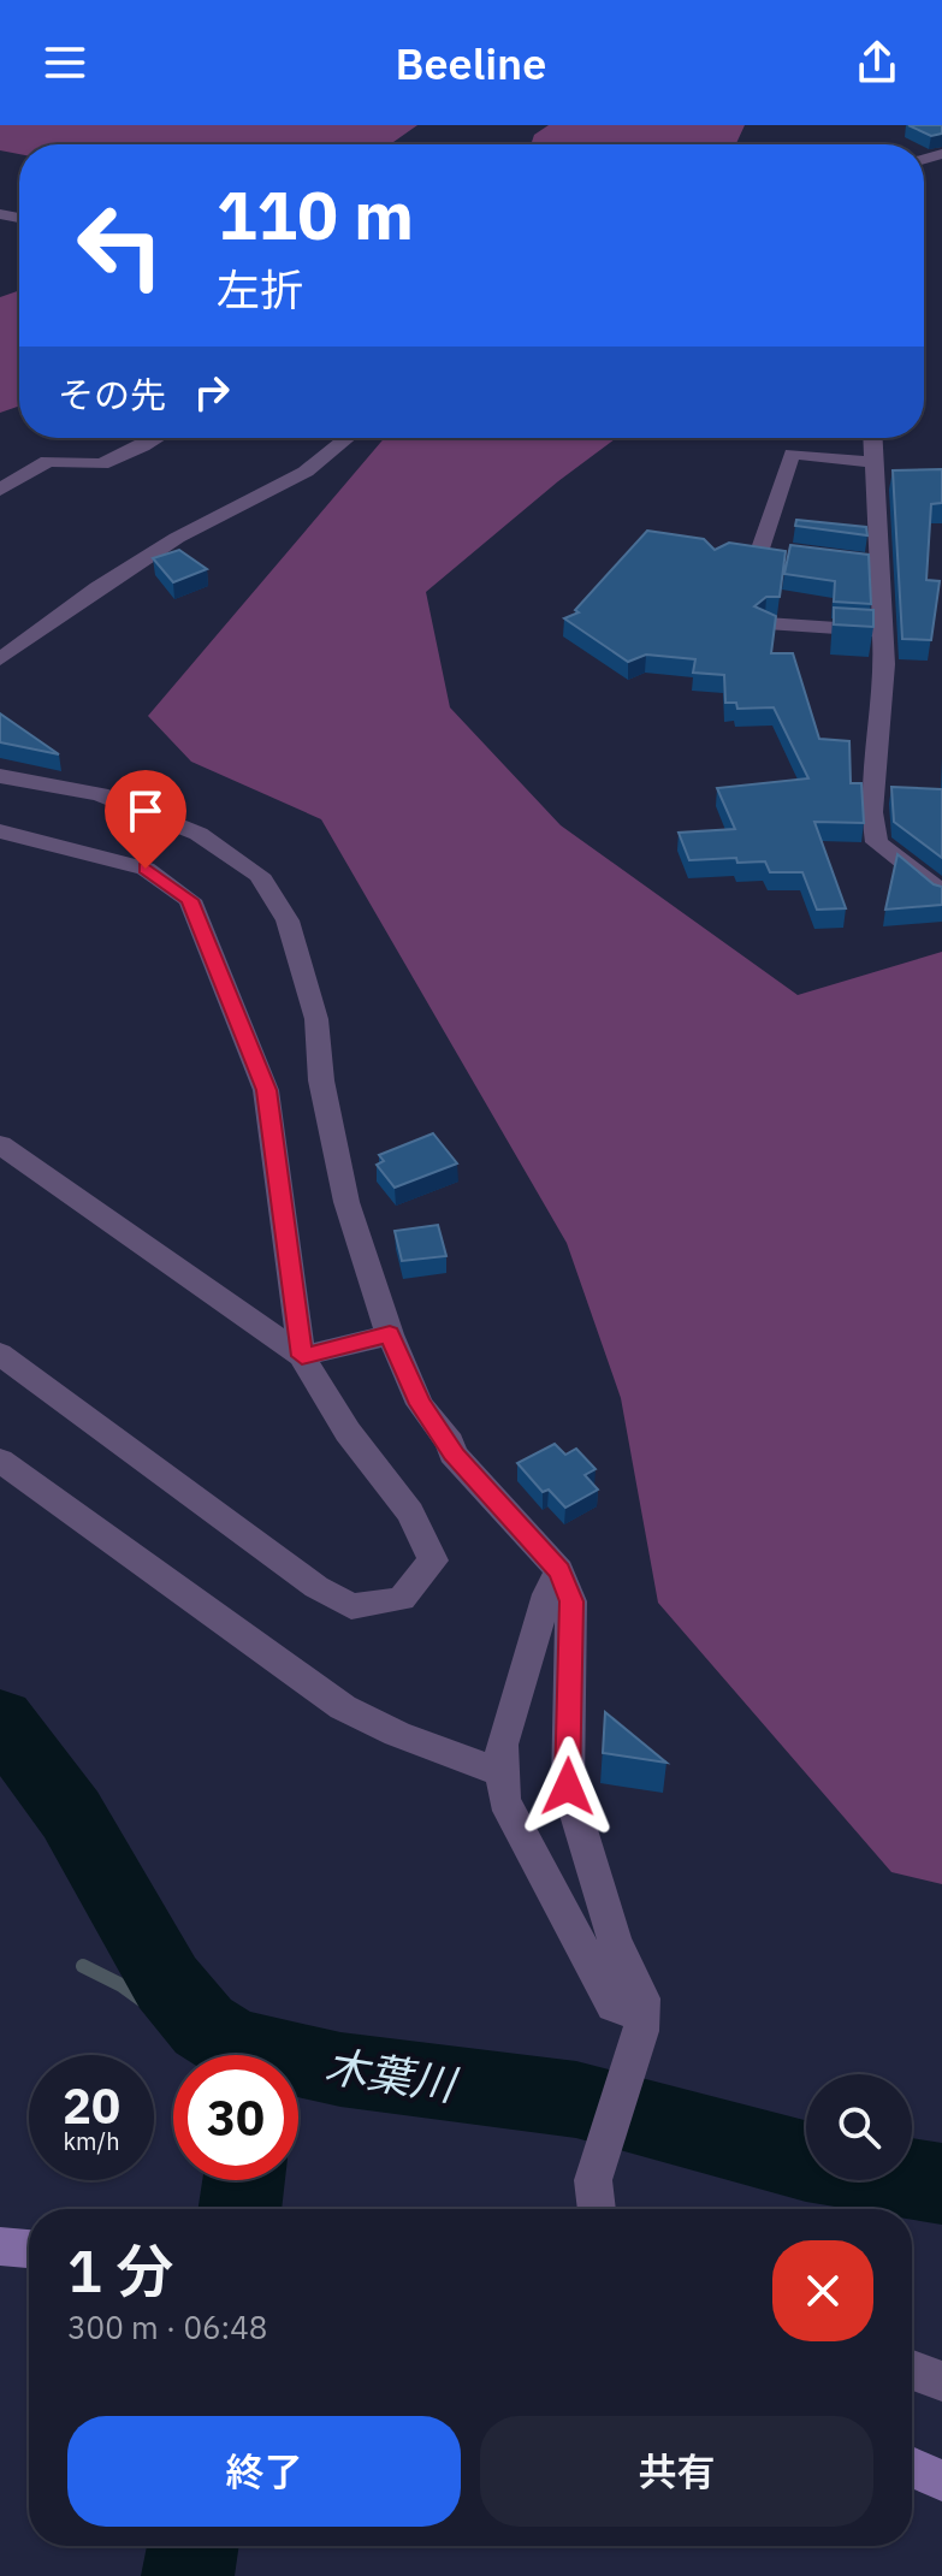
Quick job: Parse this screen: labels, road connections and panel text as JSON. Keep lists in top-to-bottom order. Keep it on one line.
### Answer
{"water":["木葉川"],"page":{"header":"Beeline","turn":["110 m","左折"],"then":"その先","speed":"20 km/h","limit":"30","heading":["1 分","300 m · 06:48"],"buttons":["終了","共有"]}}
